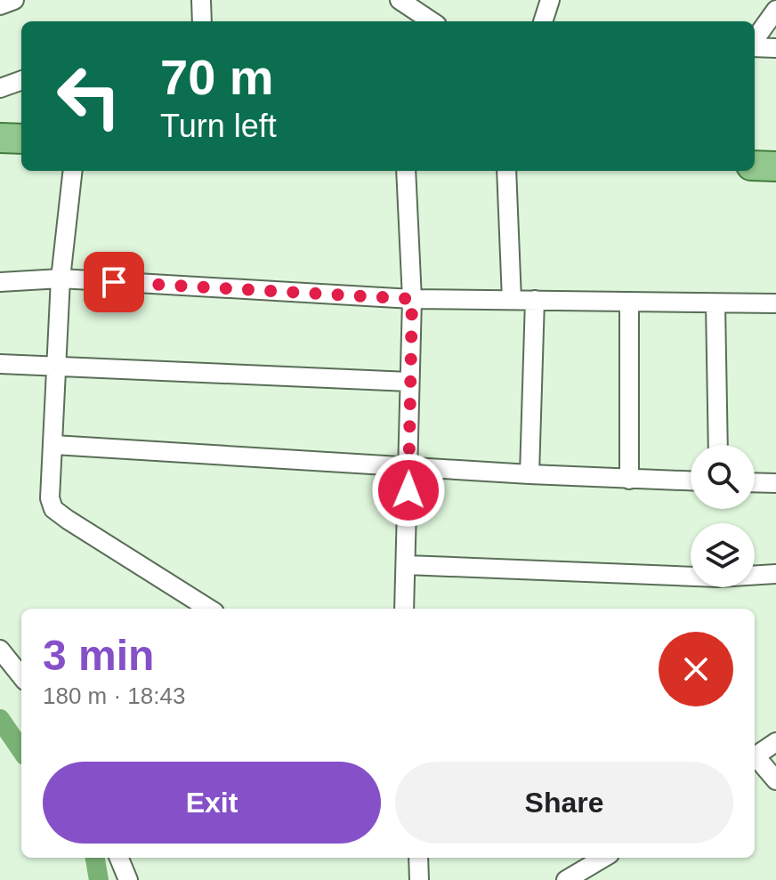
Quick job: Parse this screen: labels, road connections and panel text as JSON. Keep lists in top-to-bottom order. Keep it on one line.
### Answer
{"page":{"turn":["70 m","Turn left"],"heading":["3 min","180 m · 18:43"],"buttons":["Exit","Share"]}}
